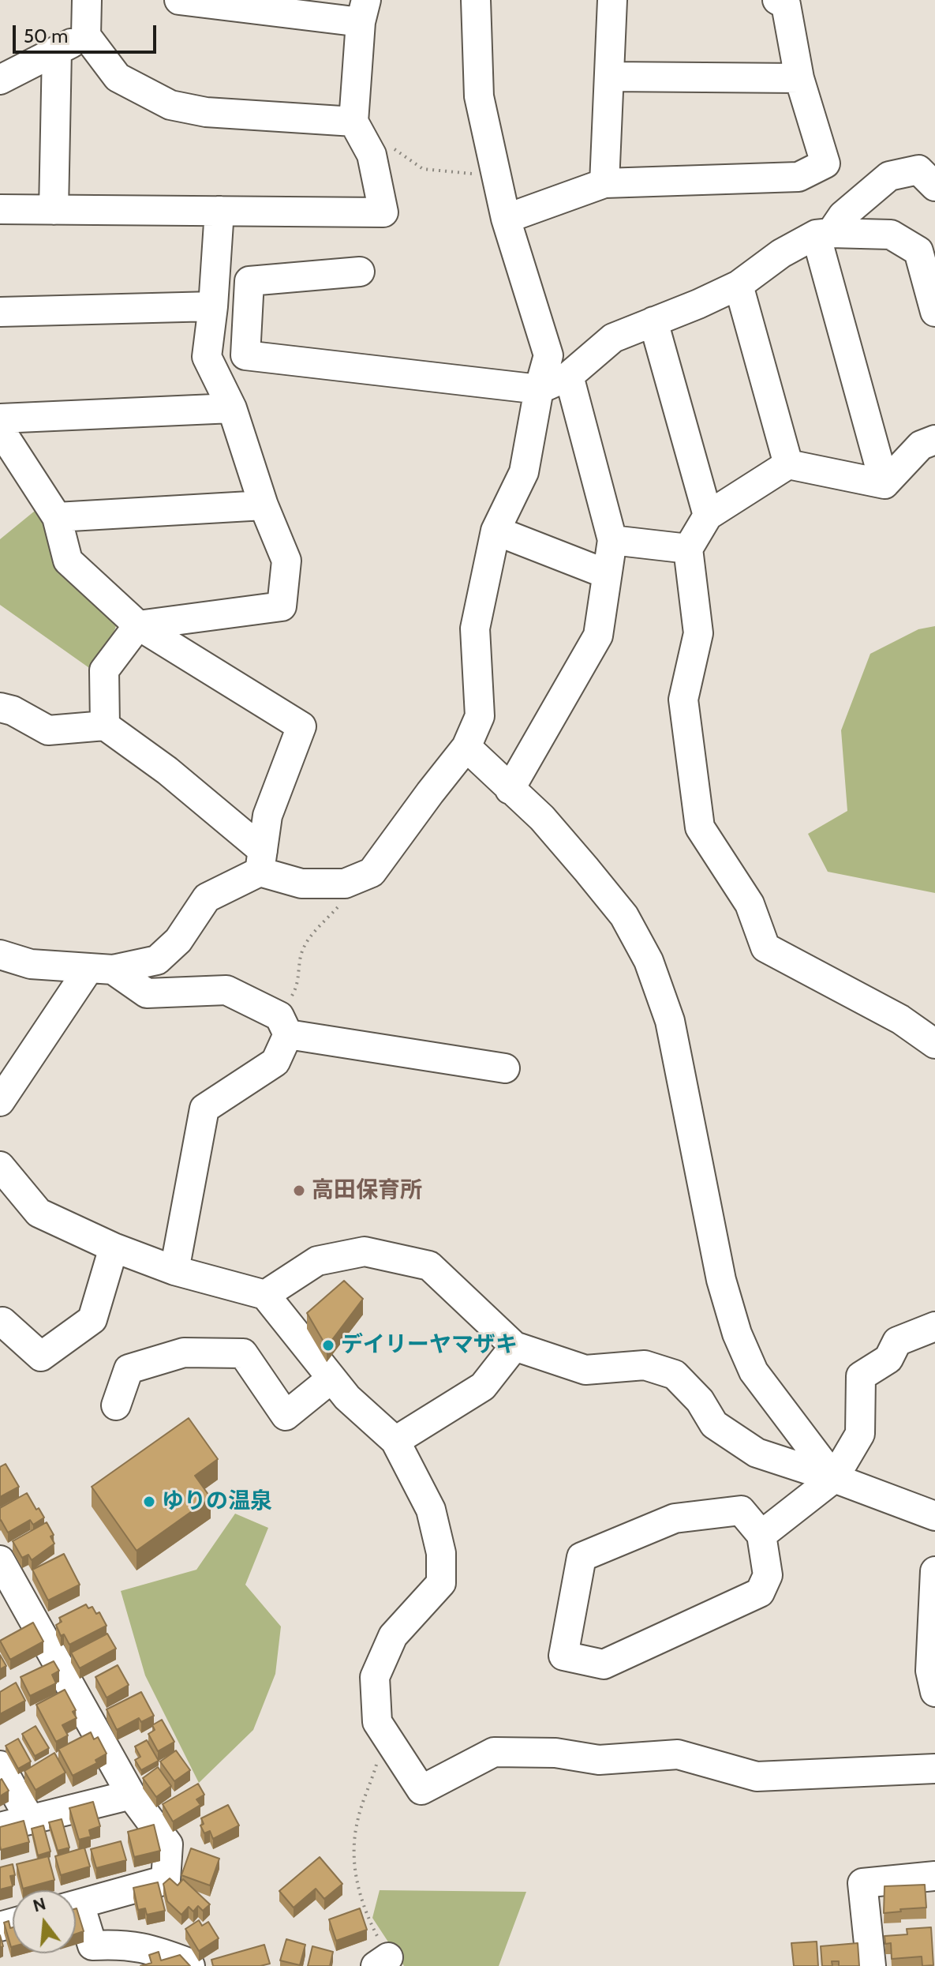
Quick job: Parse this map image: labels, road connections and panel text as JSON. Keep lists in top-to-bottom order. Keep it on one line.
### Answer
{"places":["高田保育所","デイリーヤマザキ","ゆりの温泉"],"scale_bar":"50 m","north":"top"}
